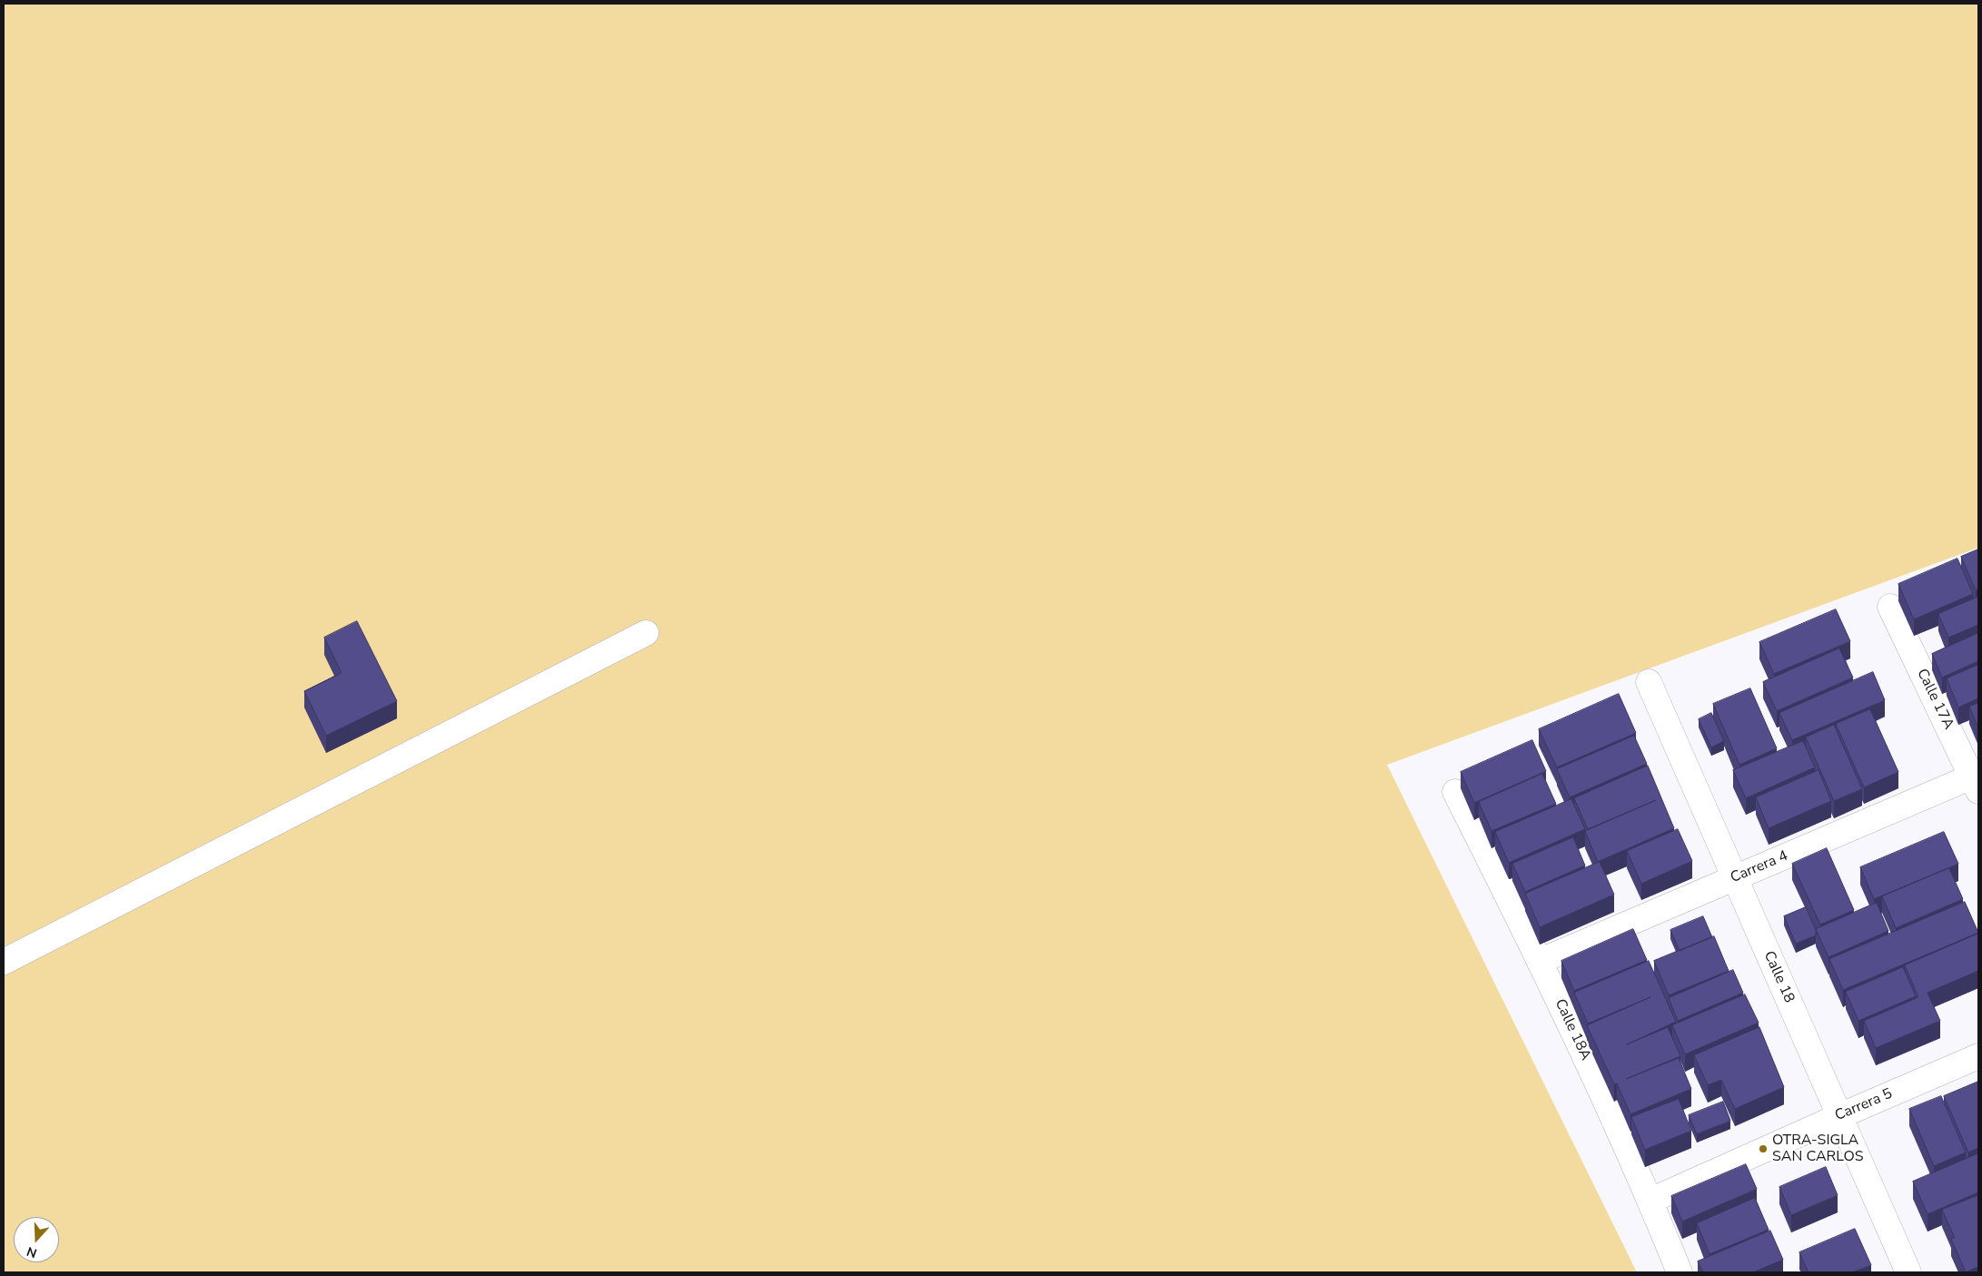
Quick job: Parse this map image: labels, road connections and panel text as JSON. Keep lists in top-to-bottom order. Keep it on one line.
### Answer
{"streets":{"street":["Calle 17A","Carrera 4","Calle 18","Calle 18A","Carrera 5"]},"crossings":[["Calle 17A","Carrera 4"],["Carrera 4","Calle 18"],["Carrera 4","Calle 18A"],["Calle 18","Carrera 5"],["Calle 18A","Carrera 5"]],"places":["OTRA-SIGLA SAN CARLOS"],"north":"bottom"}
